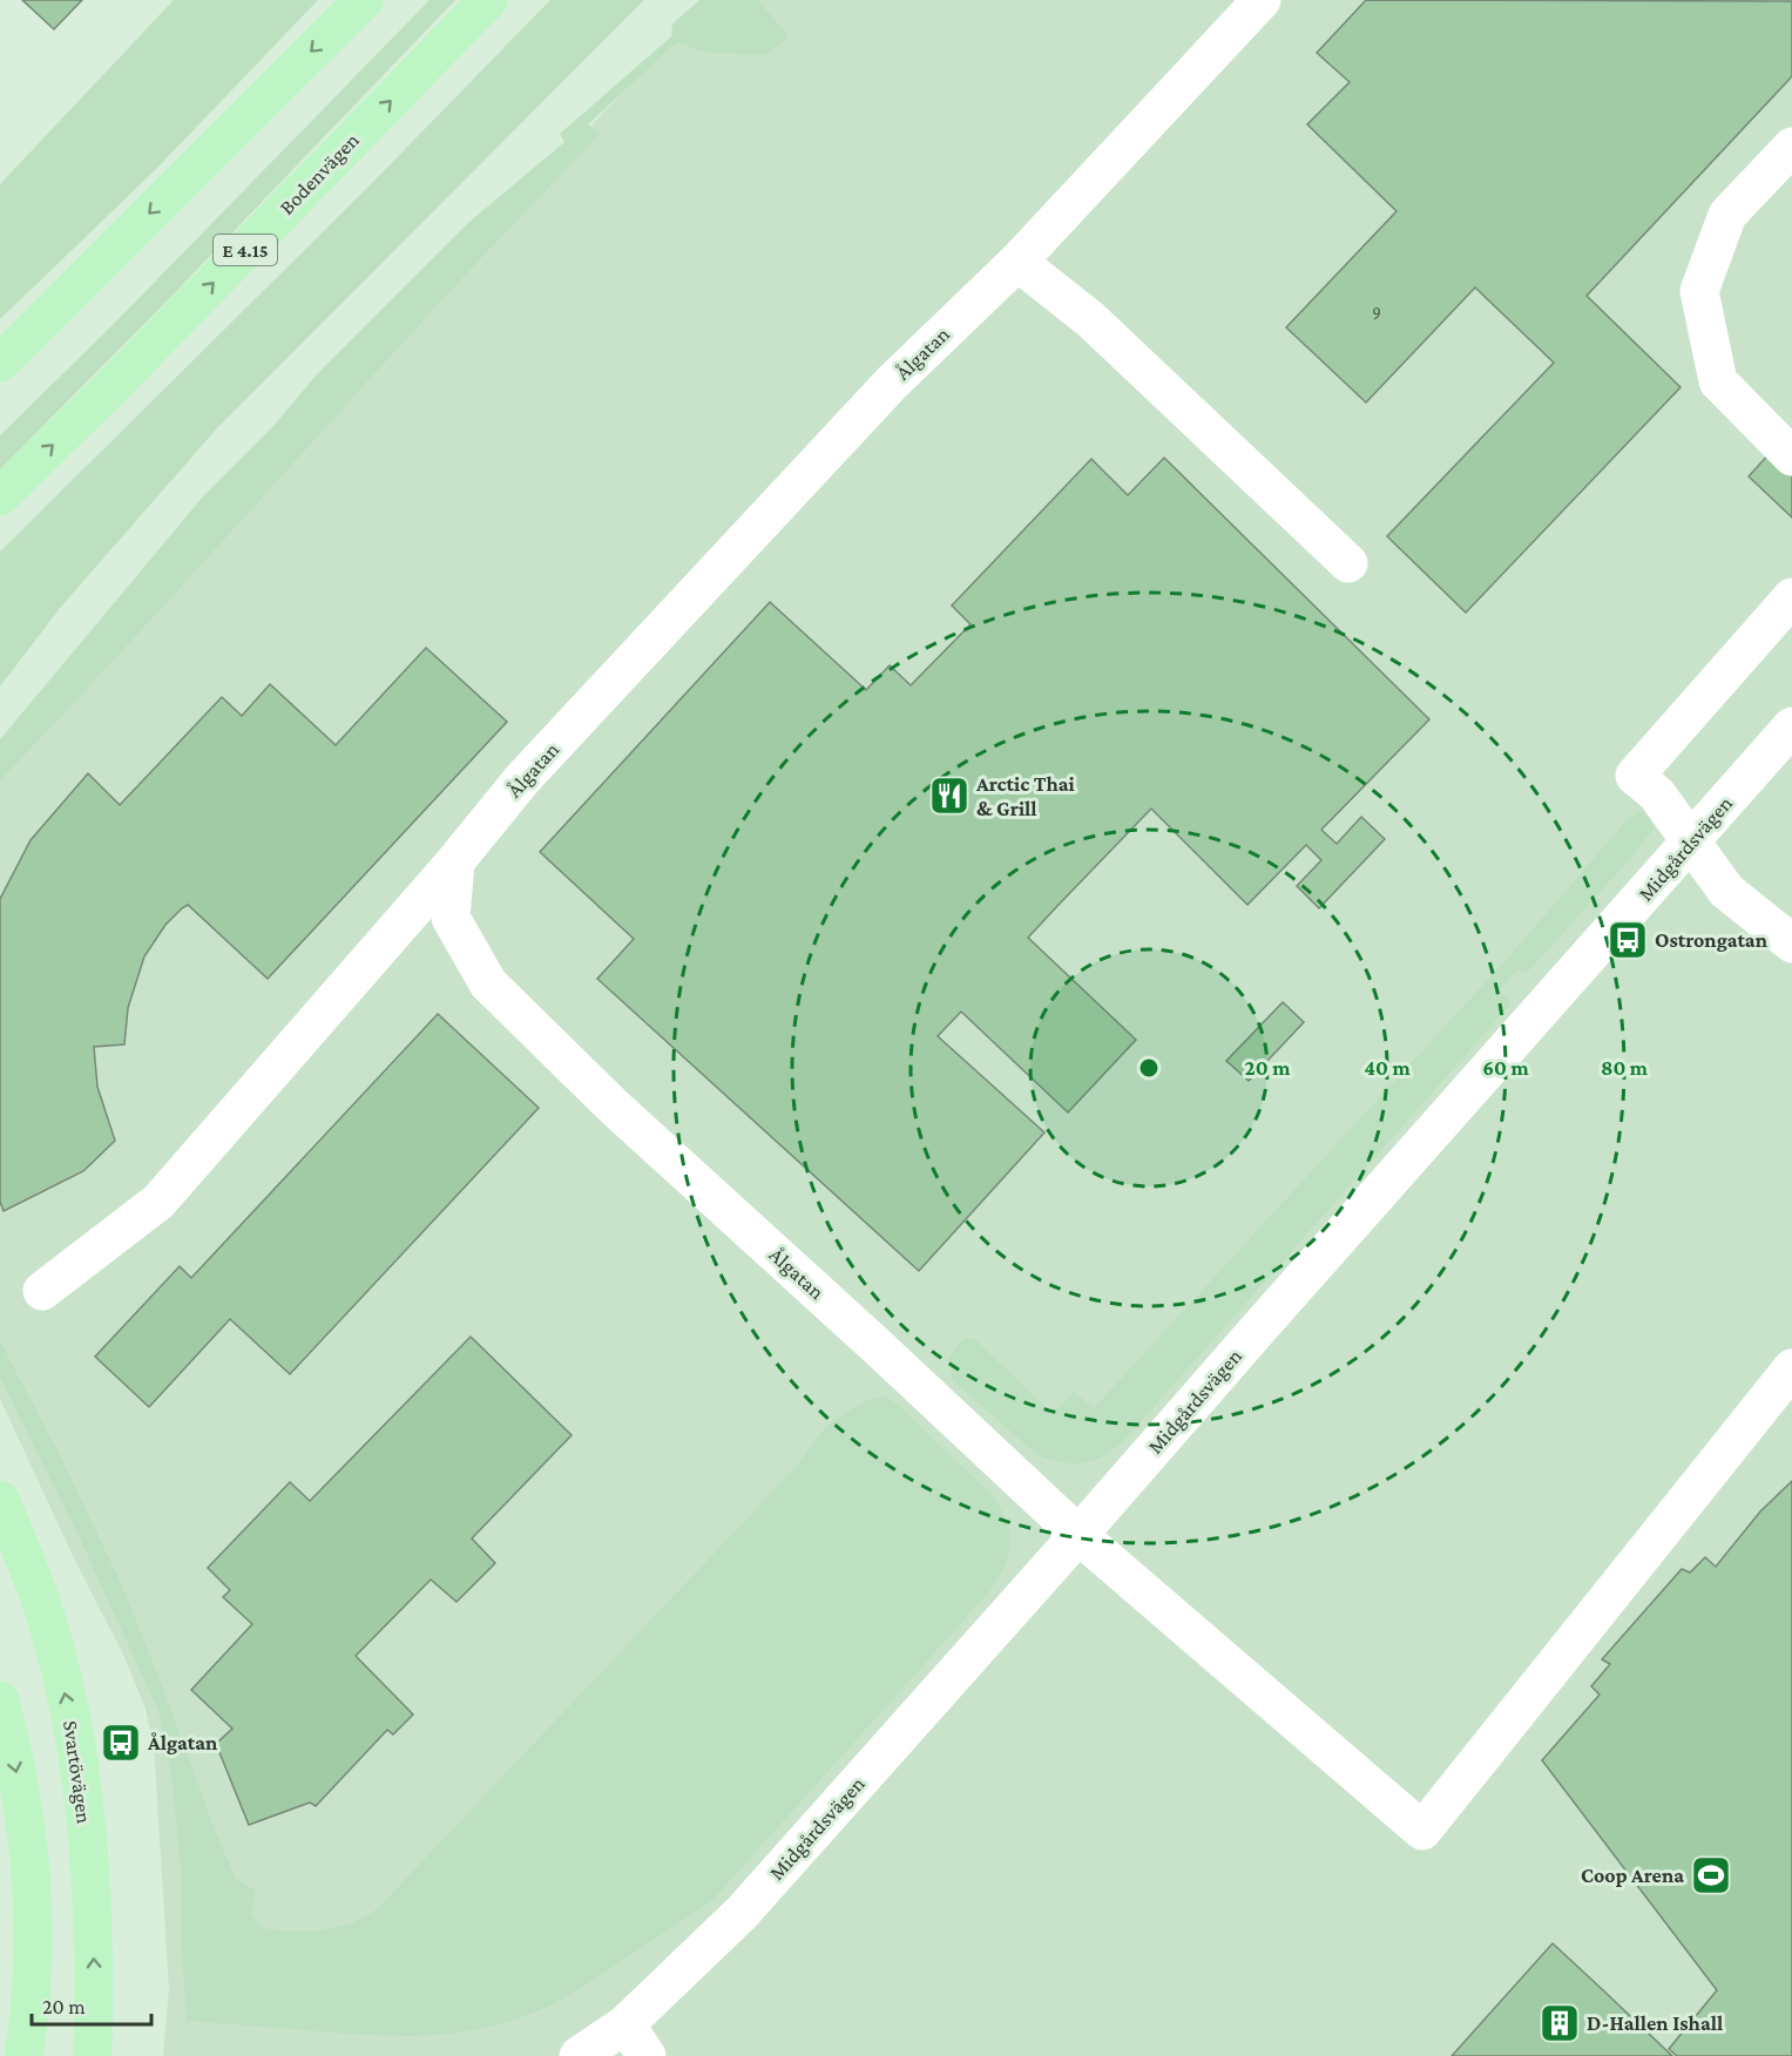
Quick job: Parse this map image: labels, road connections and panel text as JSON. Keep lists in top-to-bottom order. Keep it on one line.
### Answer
{"streets":{"main road":["Bodenvägen","E 4.15","Svartövägen"],"street":["Ålgatan","Midgårdsvägen"]},"crossings":[["Ålgatan","Midgårdsvägen"]],"places":{"restaurant":["Arctic Thai & Grill"],"bus stop":["Ostrongatan","Ålgatan"],"sports":["Coop Arena"],"building":["D-Hallen Ishall"]},"house_numbers":["9"],"scale_bar":"20 m","rings":["20 m","40 m","60 m","80 m"]}
